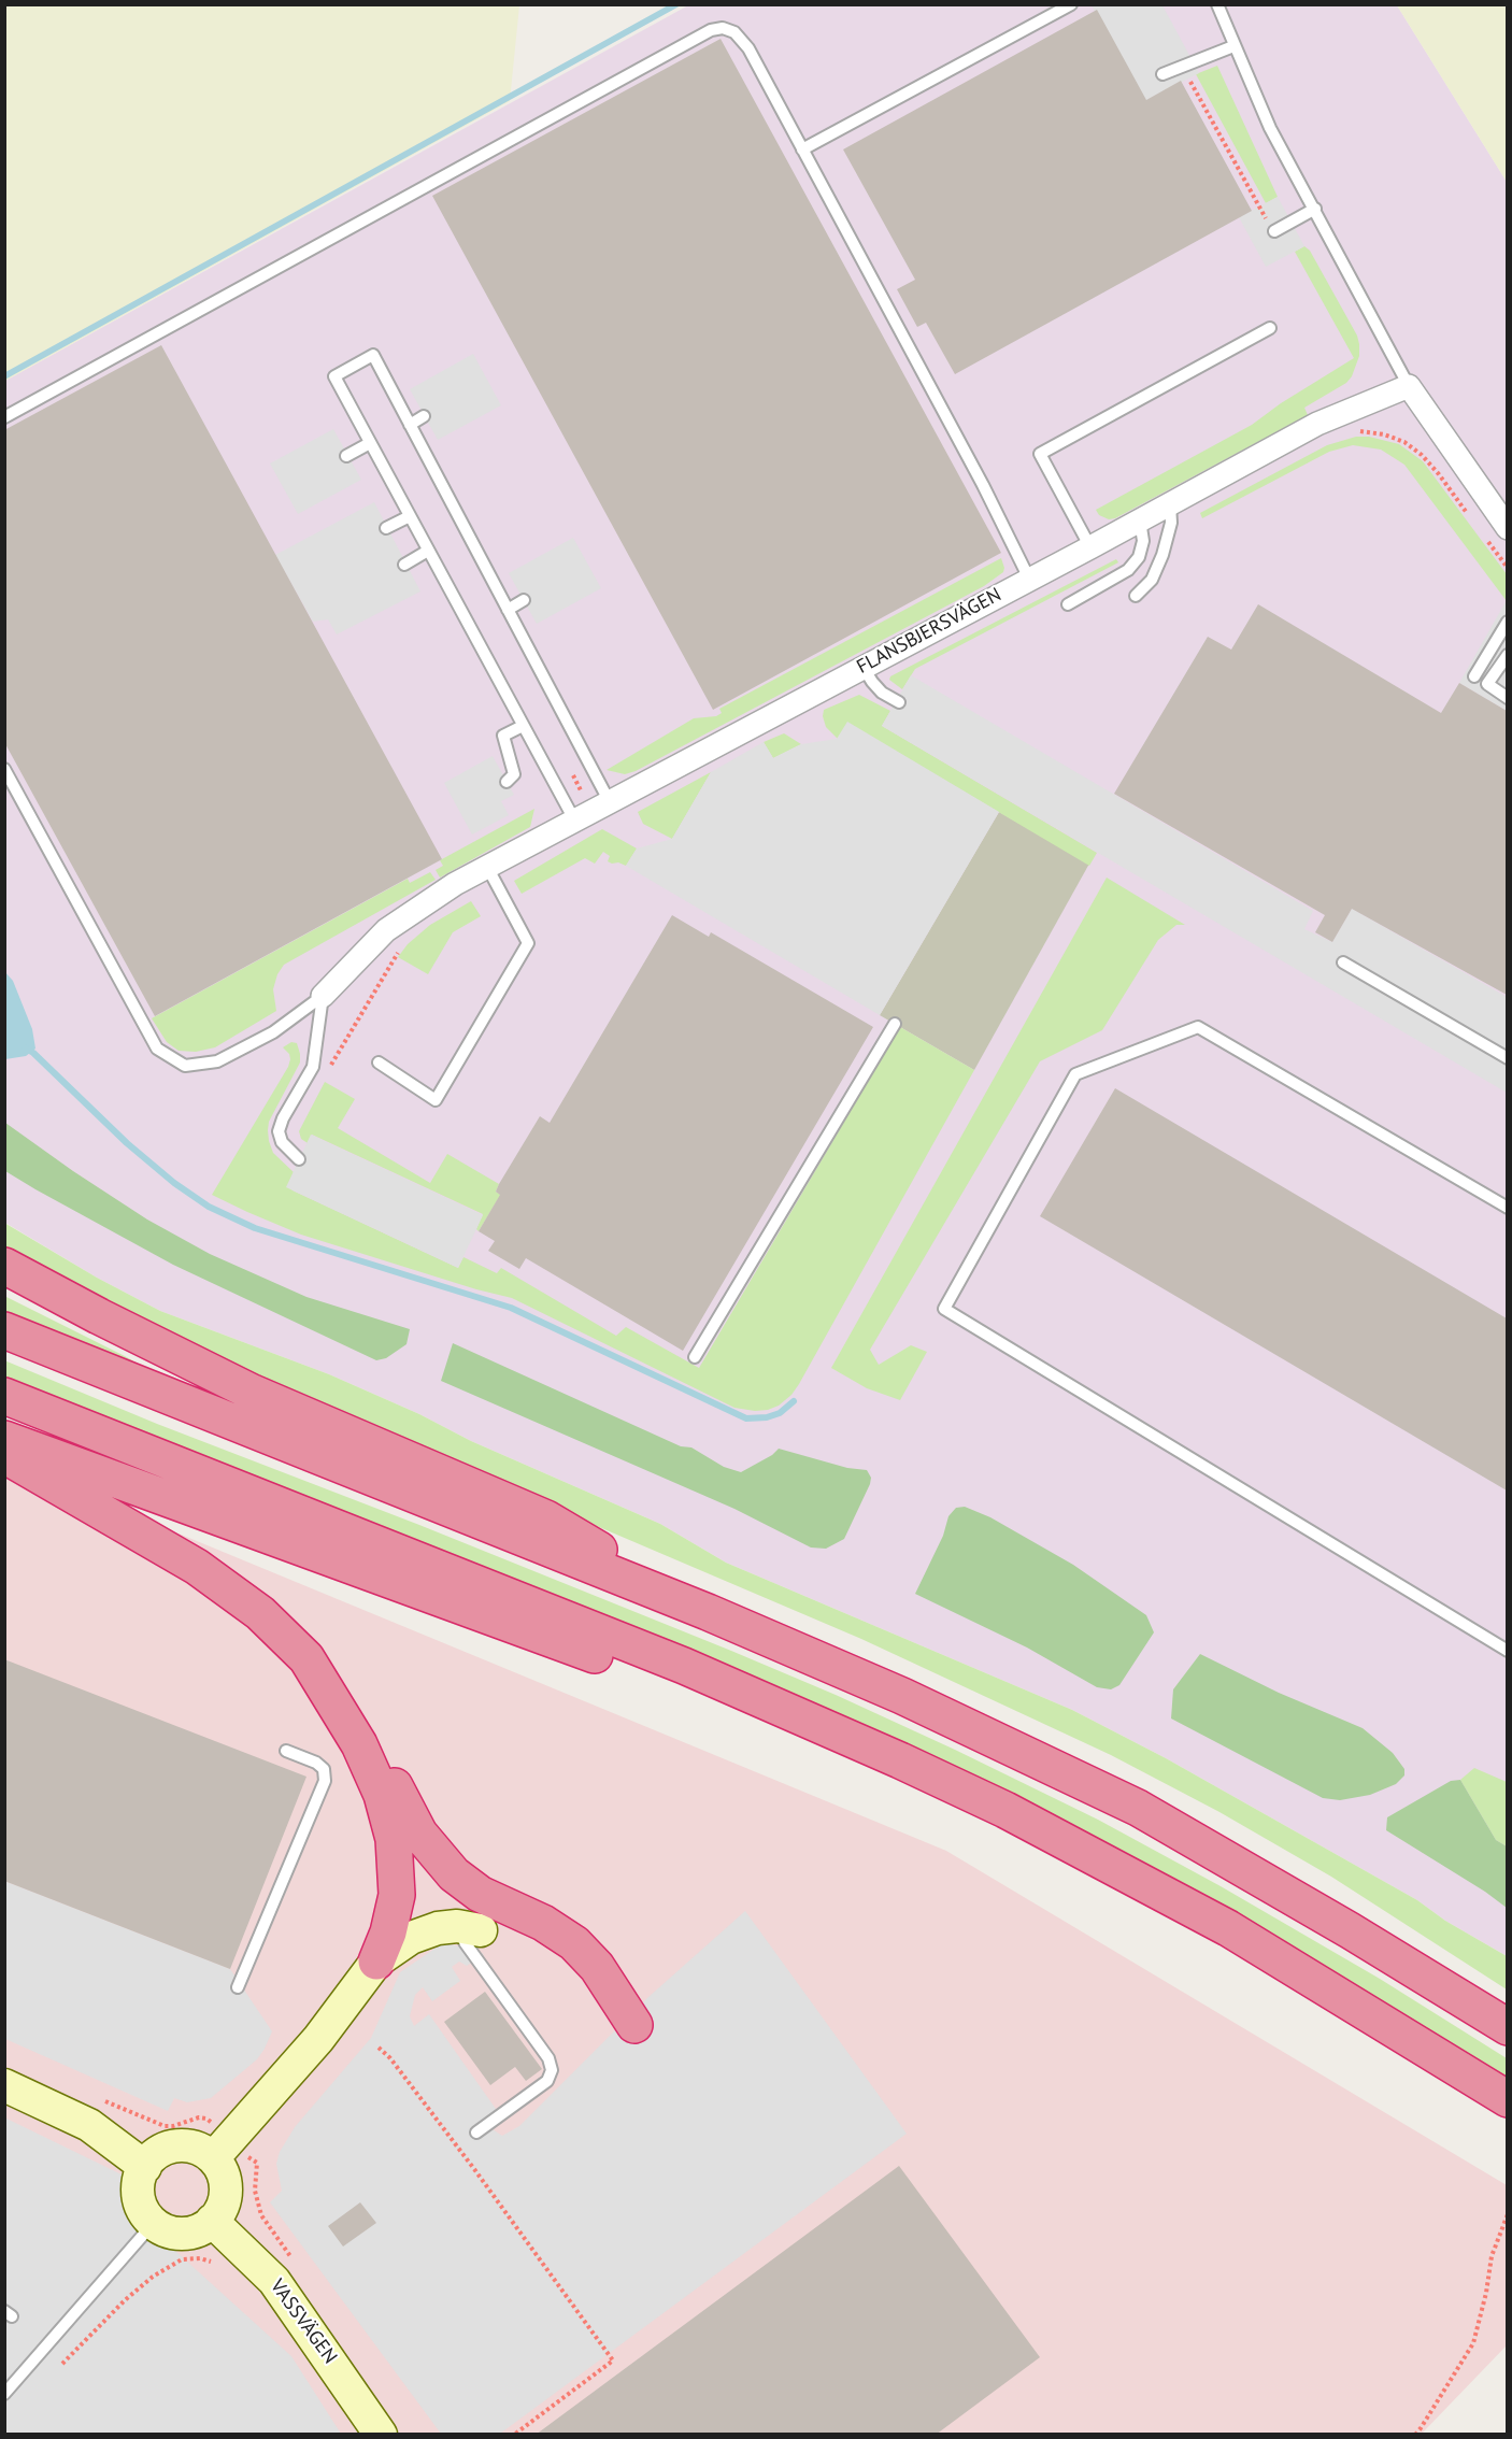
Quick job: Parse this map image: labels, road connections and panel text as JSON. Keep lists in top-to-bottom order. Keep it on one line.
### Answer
{"streets":{"street":["FLANSBJERSVÄGEN","VASSVÄGEN"]}}
